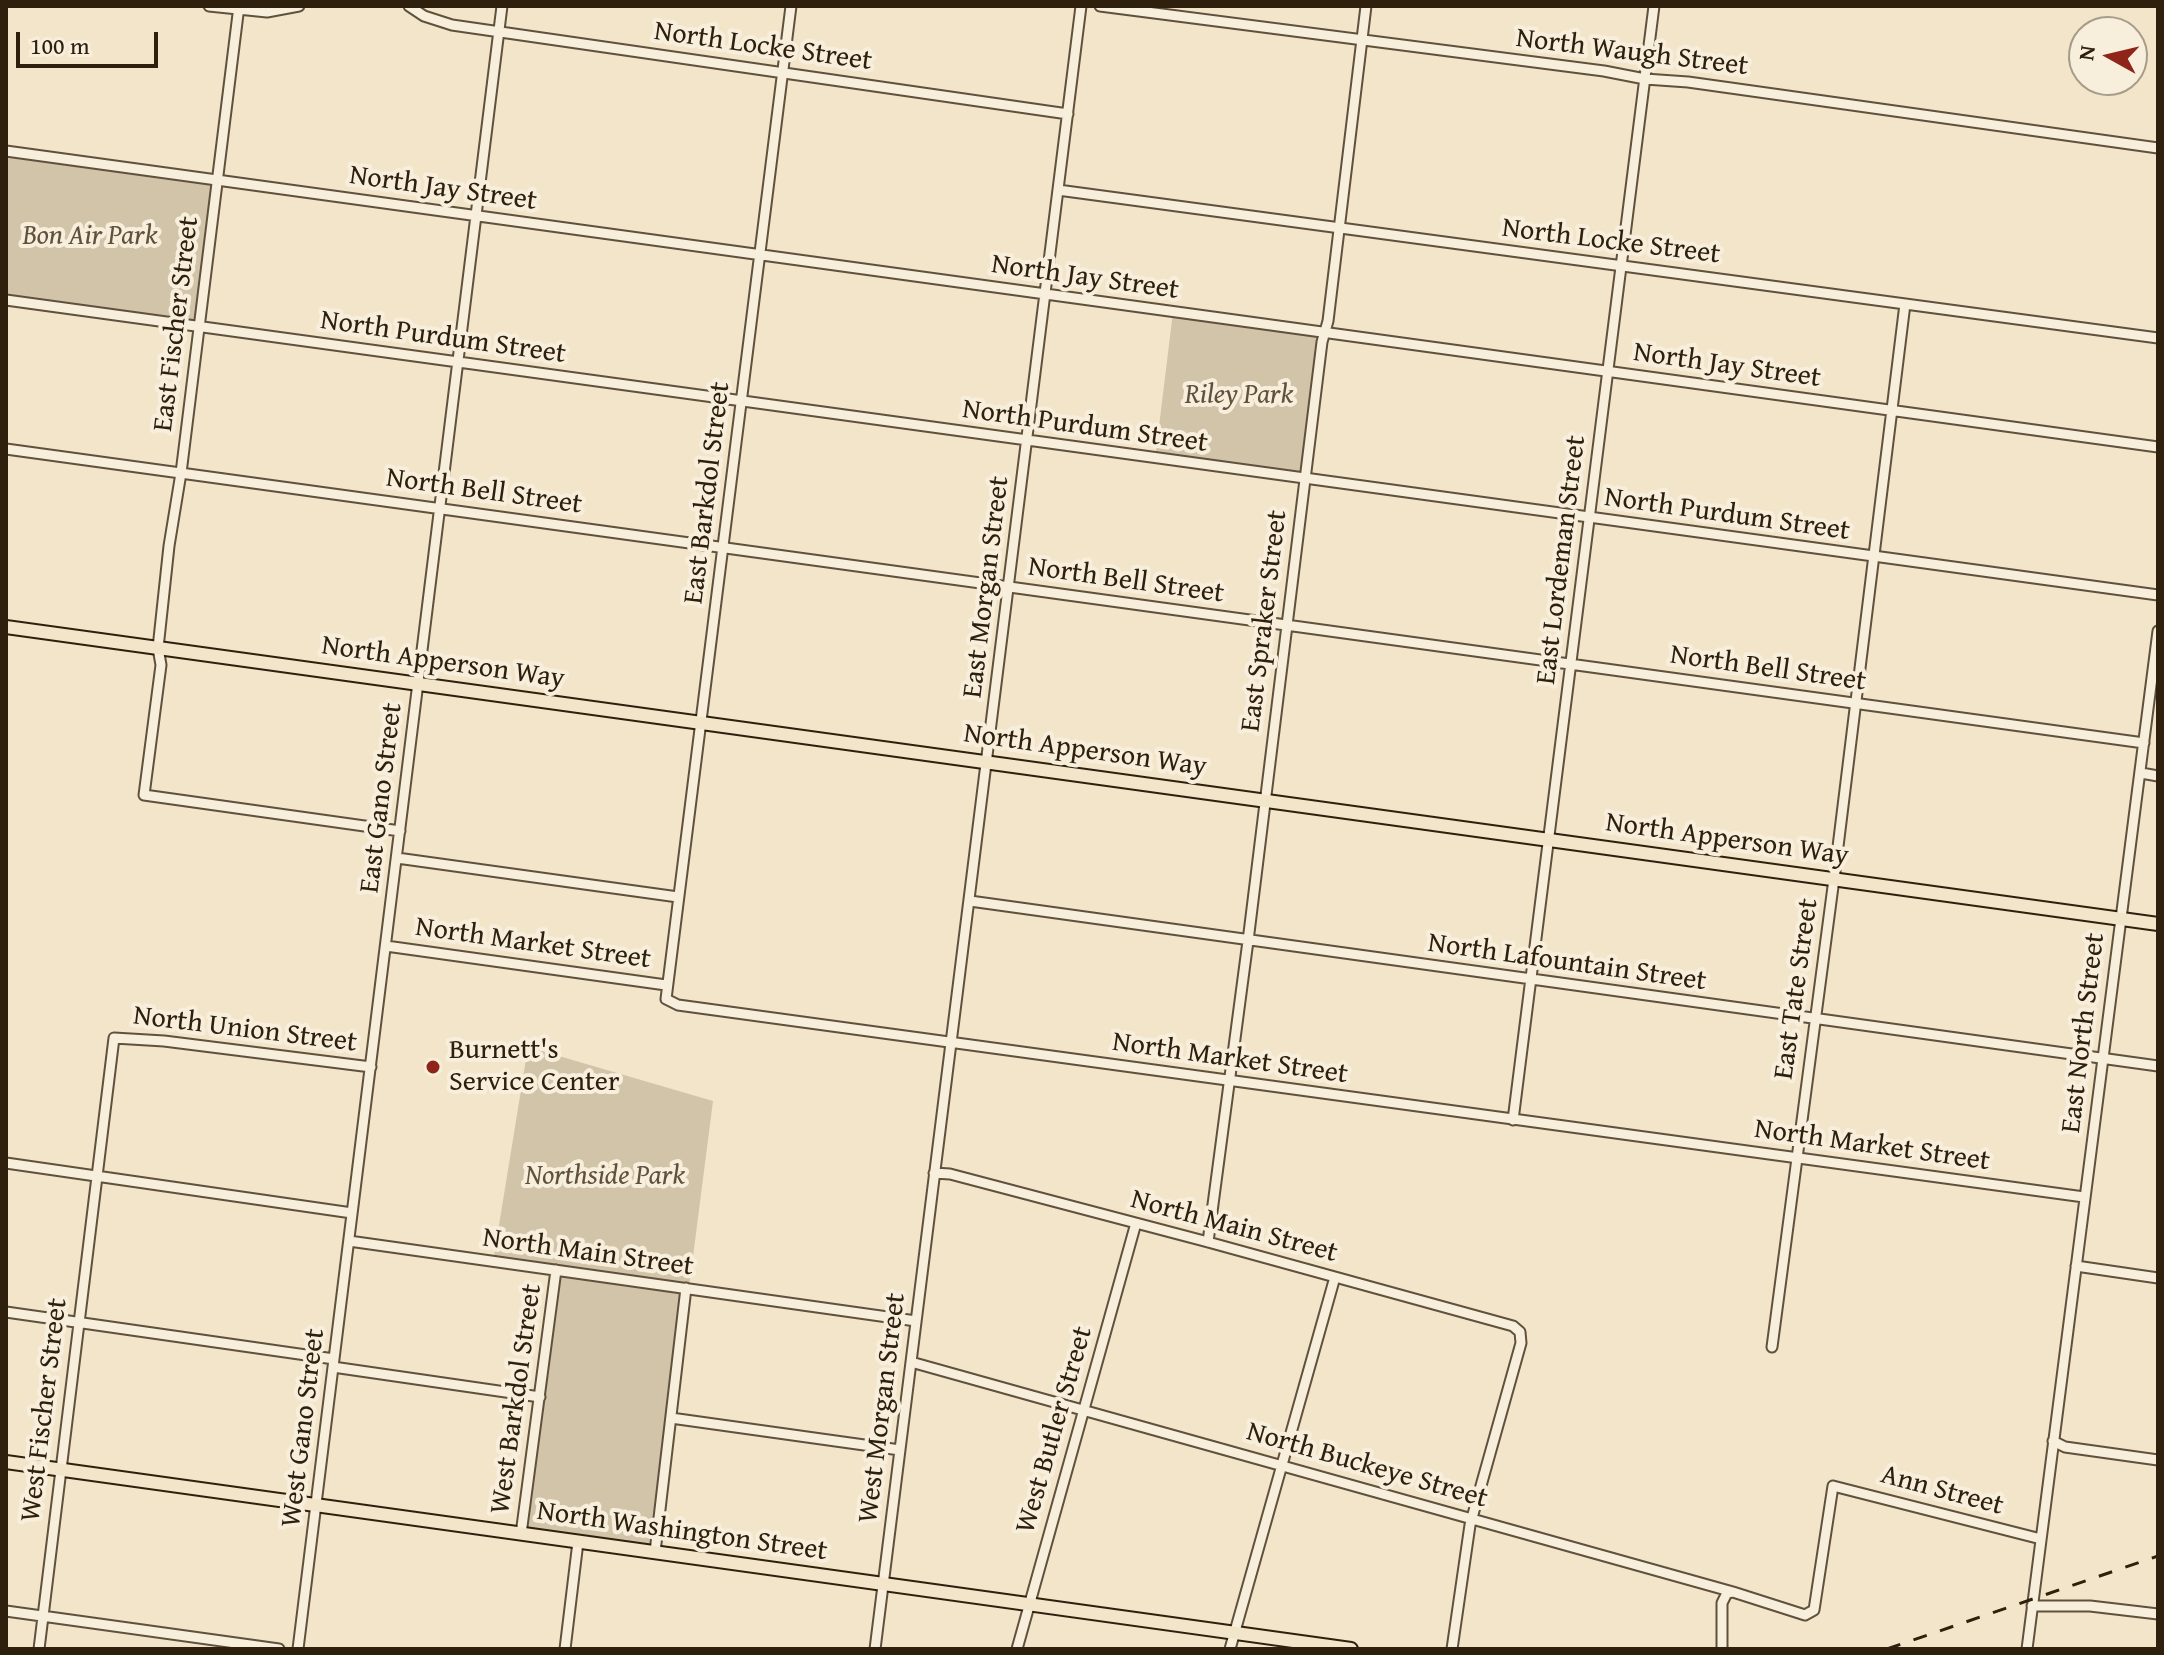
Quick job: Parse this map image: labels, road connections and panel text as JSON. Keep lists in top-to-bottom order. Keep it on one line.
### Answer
{"streets":{"main road":["North Apperson Way","North Washington Street"],"street":["North Locke Street","North Waugh Street","North Jay Street","East Fischer Street","North Purdum Street","North Bell Street","East Barkdol Street","East Lordeman Street","East Morgan Street","East Spraker Street","East Gano Street","North Market Street","North Lafountain Street","East Tate Street","North Union Street","East North Street","North Main Street","West Barkdol Street","West Morgan Street","West Fischer Street","West Gano Street","West Butler Street","North Buckeye Street","Ann Street"]},"crossings":[["North Locke Street","East Barkdol Street"],["North Locke Street","East Lordeman Street"],["North Locke Street","East Morgan Street"],["North Locke Street","East Spraker Street"],["North Locke Street","East Gano Street"],["North Locke Street","East Tate Street"],["North Waugh Street","East Lordeman Street"],["North Waugh Street","East Spraker Street"],["North Jay Street","East Fischer Street"],["North Jay Street","East Barkdol Street"],["North Jay Street","East Lordeman Street"],["North Jay Street","East Morgan Street"],["North Jay Street","East Spraker Street"],["North Jay Street","East Gano Street"],["North Jay Street","East Tate Street"],["East Fischer Street","North Purdum Street"],["East Fischer Street","North Bell Street"],["East Fischer Street","North Apperson Way"],["East Fischer Street","East Gano Street"],["North Purdum Street","East Barkdol Street"],["North Purdum Street","East Lordeman Street"],["North Purdum Street","East Morgan Street"],["North Purdum Street","East Spraker Street"],["North Purdum Street","East Gano Street"],["North Purdum Street","East Tate Street"],["North Bell Street","East Barkdol Street"],["North Bell Street","East Lordeman Street"],["North Bell Street","East Morgan Street"],["North Bell Street","East Spraker Street"],["North Bell Street","East Gano Street"],["North Bell Street","East Tate Street"],["North Bell Street","East North Street"],["East Barkdol Street","North Apperson Way"],["East Barkdol Street","North Market Street"],["East Lordeman Street","North Apperson Way"],["East Lordeman Street","North Market Street"],["East Lordeman Street","North Lafountain Street"],["East Morgan Street","North Apperson Way"],["East Morgan Street","North Market Street"],["East Morgan Street","North Lafountain Street"],["East Morgan Street","North Main Street"],["East Morgan Street","West Morgan Street"],["East Spraker Street","North Apperson Way"],["East Spraker Street","North Market Street"],["East Spraker Street","North Lafountain Street"],["East Spraker Street","North Main Street"],["North Apperson Way","East Gano Street"],["North Apperson Way","East Tate Street"],["North Apperson Way","East North Street"],["East Gano Street","North Market Street"],["East Gano Street","North Union Street"],["East Gano Street","West Gano Street"],["North Market Street","East Tate Street"],["North Market Street","East North Street"],["North Lafountain Street","East Tate Street"],["North Lafountain Street","East North Street"],["North Union Street","West Fischer Street"],["East North Street","Ann Street"],["North Main Street","West Barkdol Street"],["North Main Street","West Morgan Street"],["North Main Street","West Gano Street"],["North Main Street","West Butler Street"],["North Main Street","North Buckeye Street"],["West Barkdol Street","North Washington Street"],["West Morgan Street","North Buckeye Street"],["West Morgan Street","North Washington Street"],["West Fischer Street","North Washington Street"],["West Gano Street","North Washington Street"],["West Butler Street","North Buckeye Street"],["West Butler Street","North Washington Street"],["North Buckeye Street","Ann Street"]],"parks":["Bon Air Park","Riley Park","Northside Park"],"places":["Burnett's Service Center"],"scale_bar":"100 m","north":"left"}
